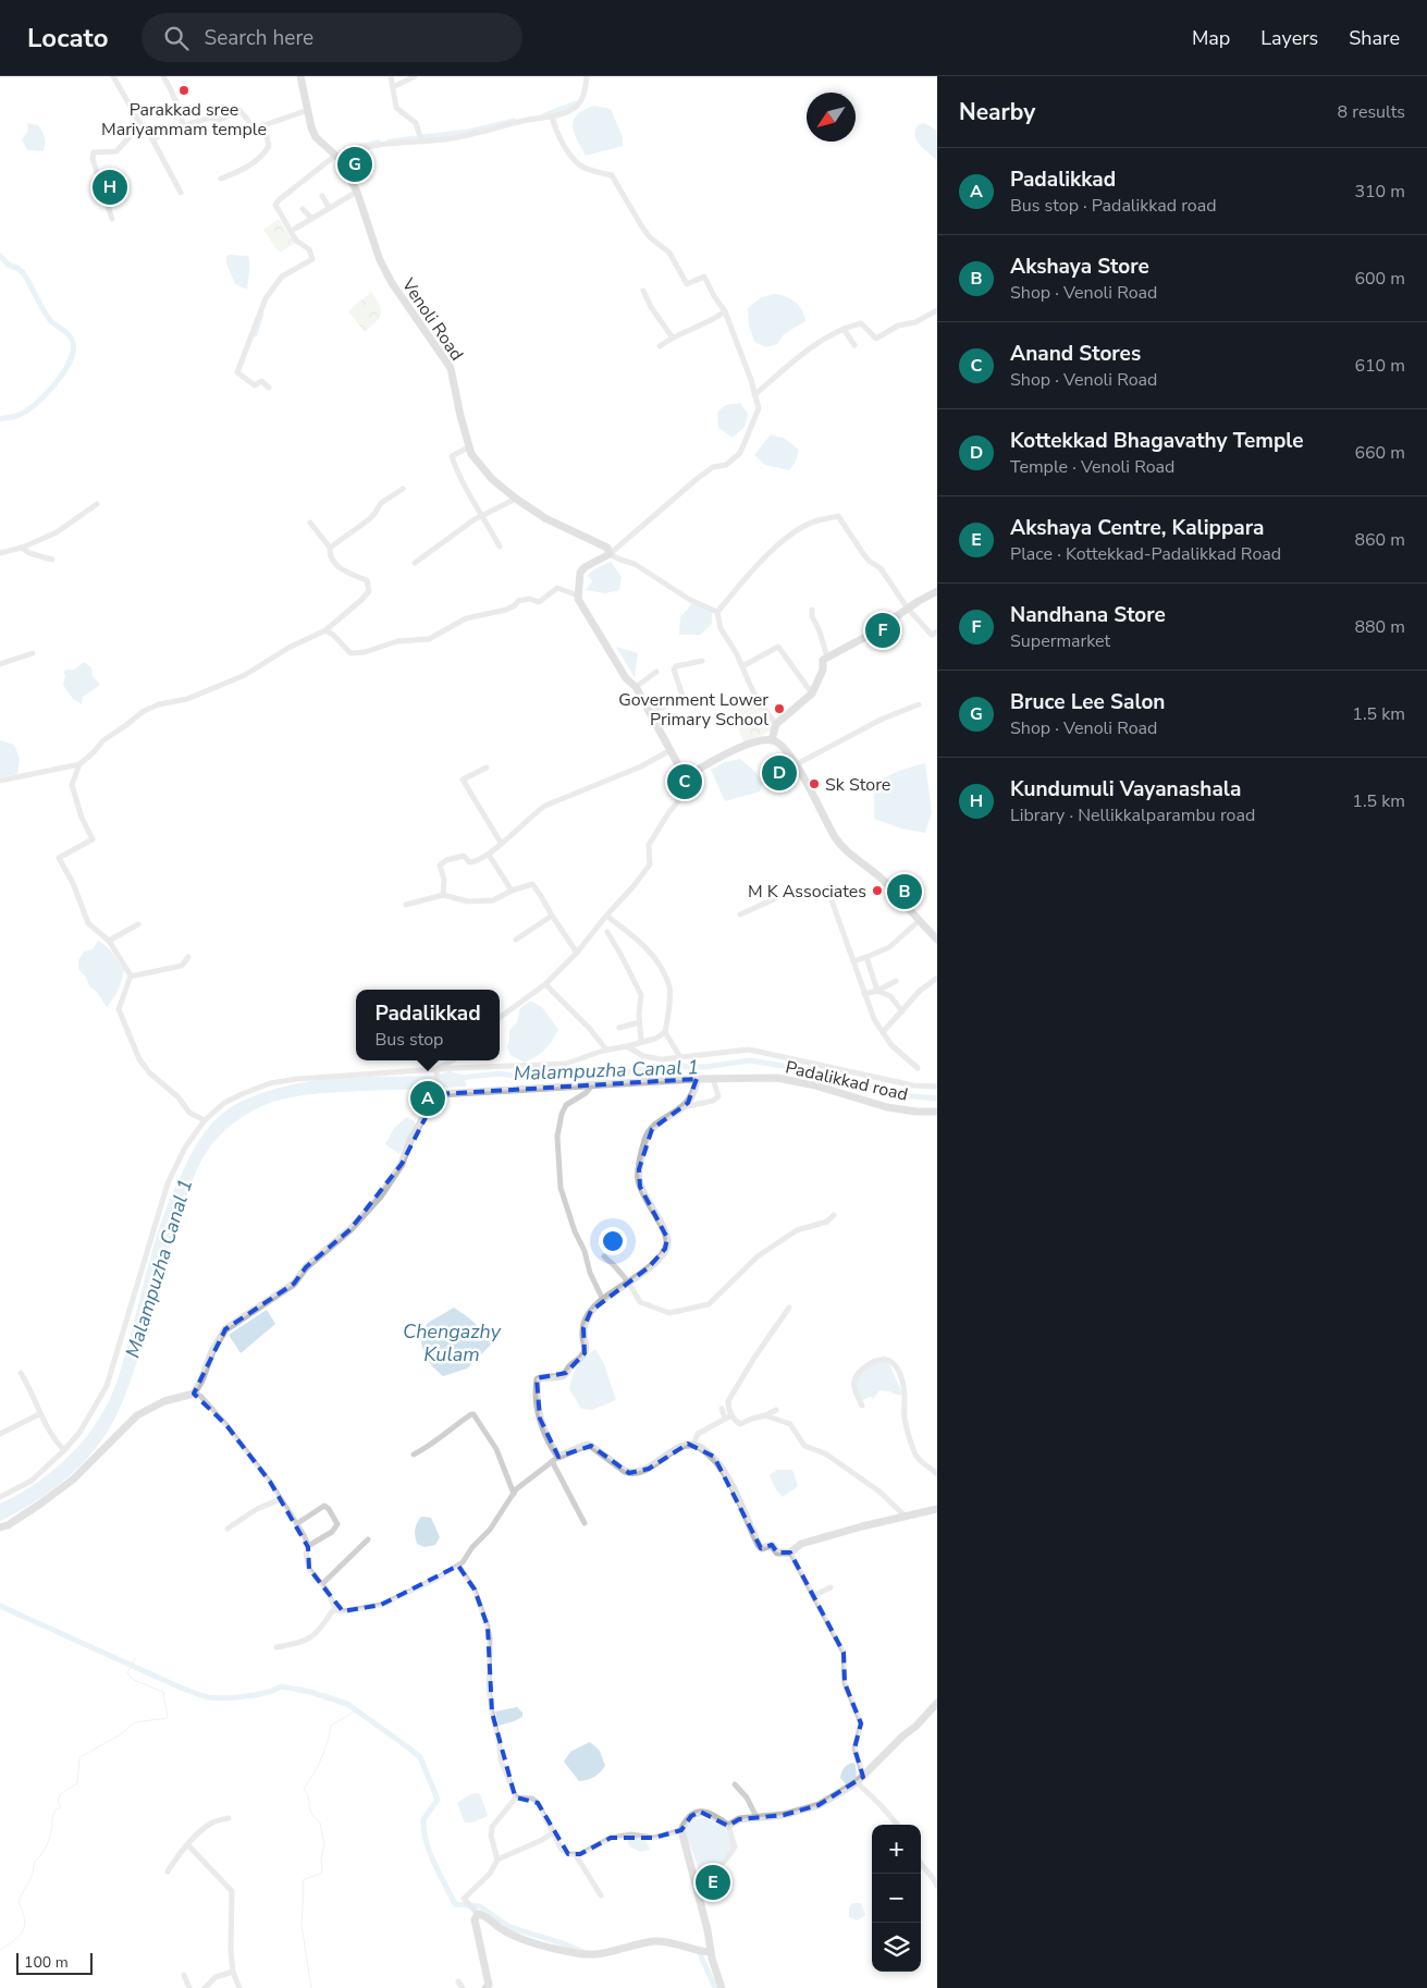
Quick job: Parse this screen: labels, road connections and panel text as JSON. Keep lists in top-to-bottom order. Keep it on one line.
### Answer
{"streets":{"street":["Venoli Road","Padalikkad road"]},"water":["Malampuzha Canal 1","Chengazhy Kulam"],"places":["Parakkad sree Mariyammam temple","Government Lower Primary School","Sk Store","M K Associates"],"scale_bar":"100 m","north":"bottom left","page":{"header":"Locato","search":"Search here","nav":["Map","Layers","Share"],"heading":["Nearby","8 results"],"pins":["G","H","F","D","C","B","A","E"],"list":[{"mark":"A","name":"Padalikkad","note":"Bus stop · Padalikkad road","value":"310 m"},{"mark":"B","name":"Akshaya Store","note":"Shop · Venoli Road","value":"600 m"},{"mark":"C","name":"Anand Stores","note":"Shop · Venoli Road","value":"610 m"},{"mark":"D","name":"Kottekkad Bhagavathy Temple","note":"Temple · Venoli Road","value":"660 m"},{"mark":"E","name":"Akshaya Centre, Kalippara","note":"Place · Kottekkad-Padalikkad Road","value":"860 m"},{"mark":"F","name":"Nandhana Store","note":"Supermarket","value":"880 m"},{"mark":"G","name":"Bruce Lee Salon","note":"Shop · Venoli Road","value":"1.5 km"},{"mark":"H","name":"Kundumuli Vayanashala","note":"Library · Nellikkalparambu road","value":"1.5 km"}],"popup":["Padalikkad","Bus stop"],"map_buttons":["+","−"],"scale":"100 m"}}
